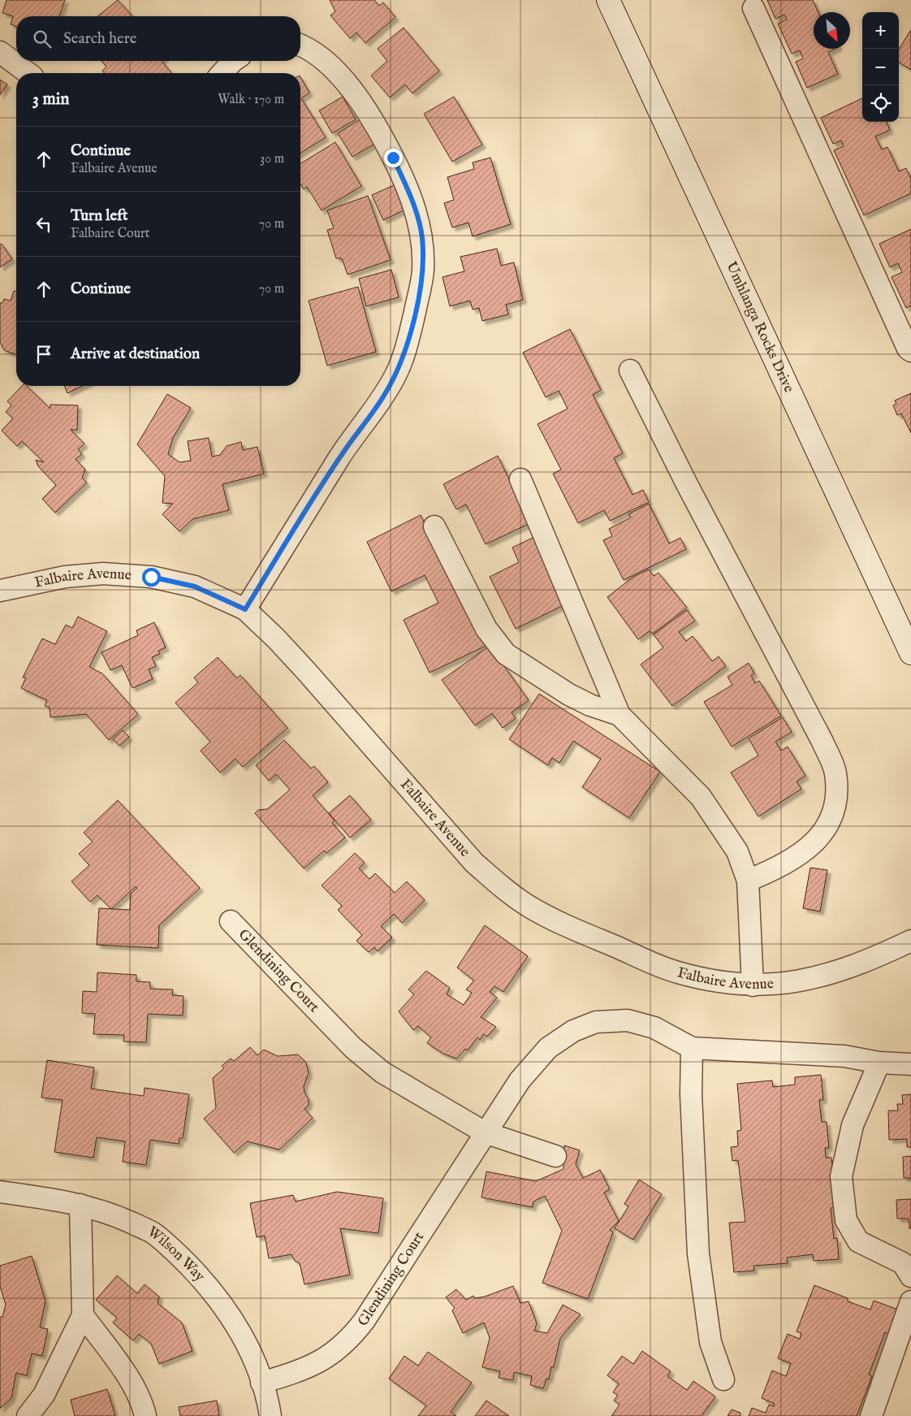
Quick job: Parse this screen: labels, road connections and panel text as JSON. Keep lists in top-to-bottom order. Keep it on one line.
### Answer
{"streets":{"main road":["Umhlanga Rocks Drive"],"street":["Falbaire Avenue","Glendining Court","Wilson Way"]},"crossings":[["Glendining Court","Wilson Way"]],"north":"bottom right","page":{"map_buttons":["+","−"],"search":"Search here","heading":["3 min","Walk · 170 m"],"list":[["Continue","Falbaire Avenue","30 m"],["Turn left","Falbaire Court","70 m"],["Continue","70 m"],"Arrive at destination"]}}
